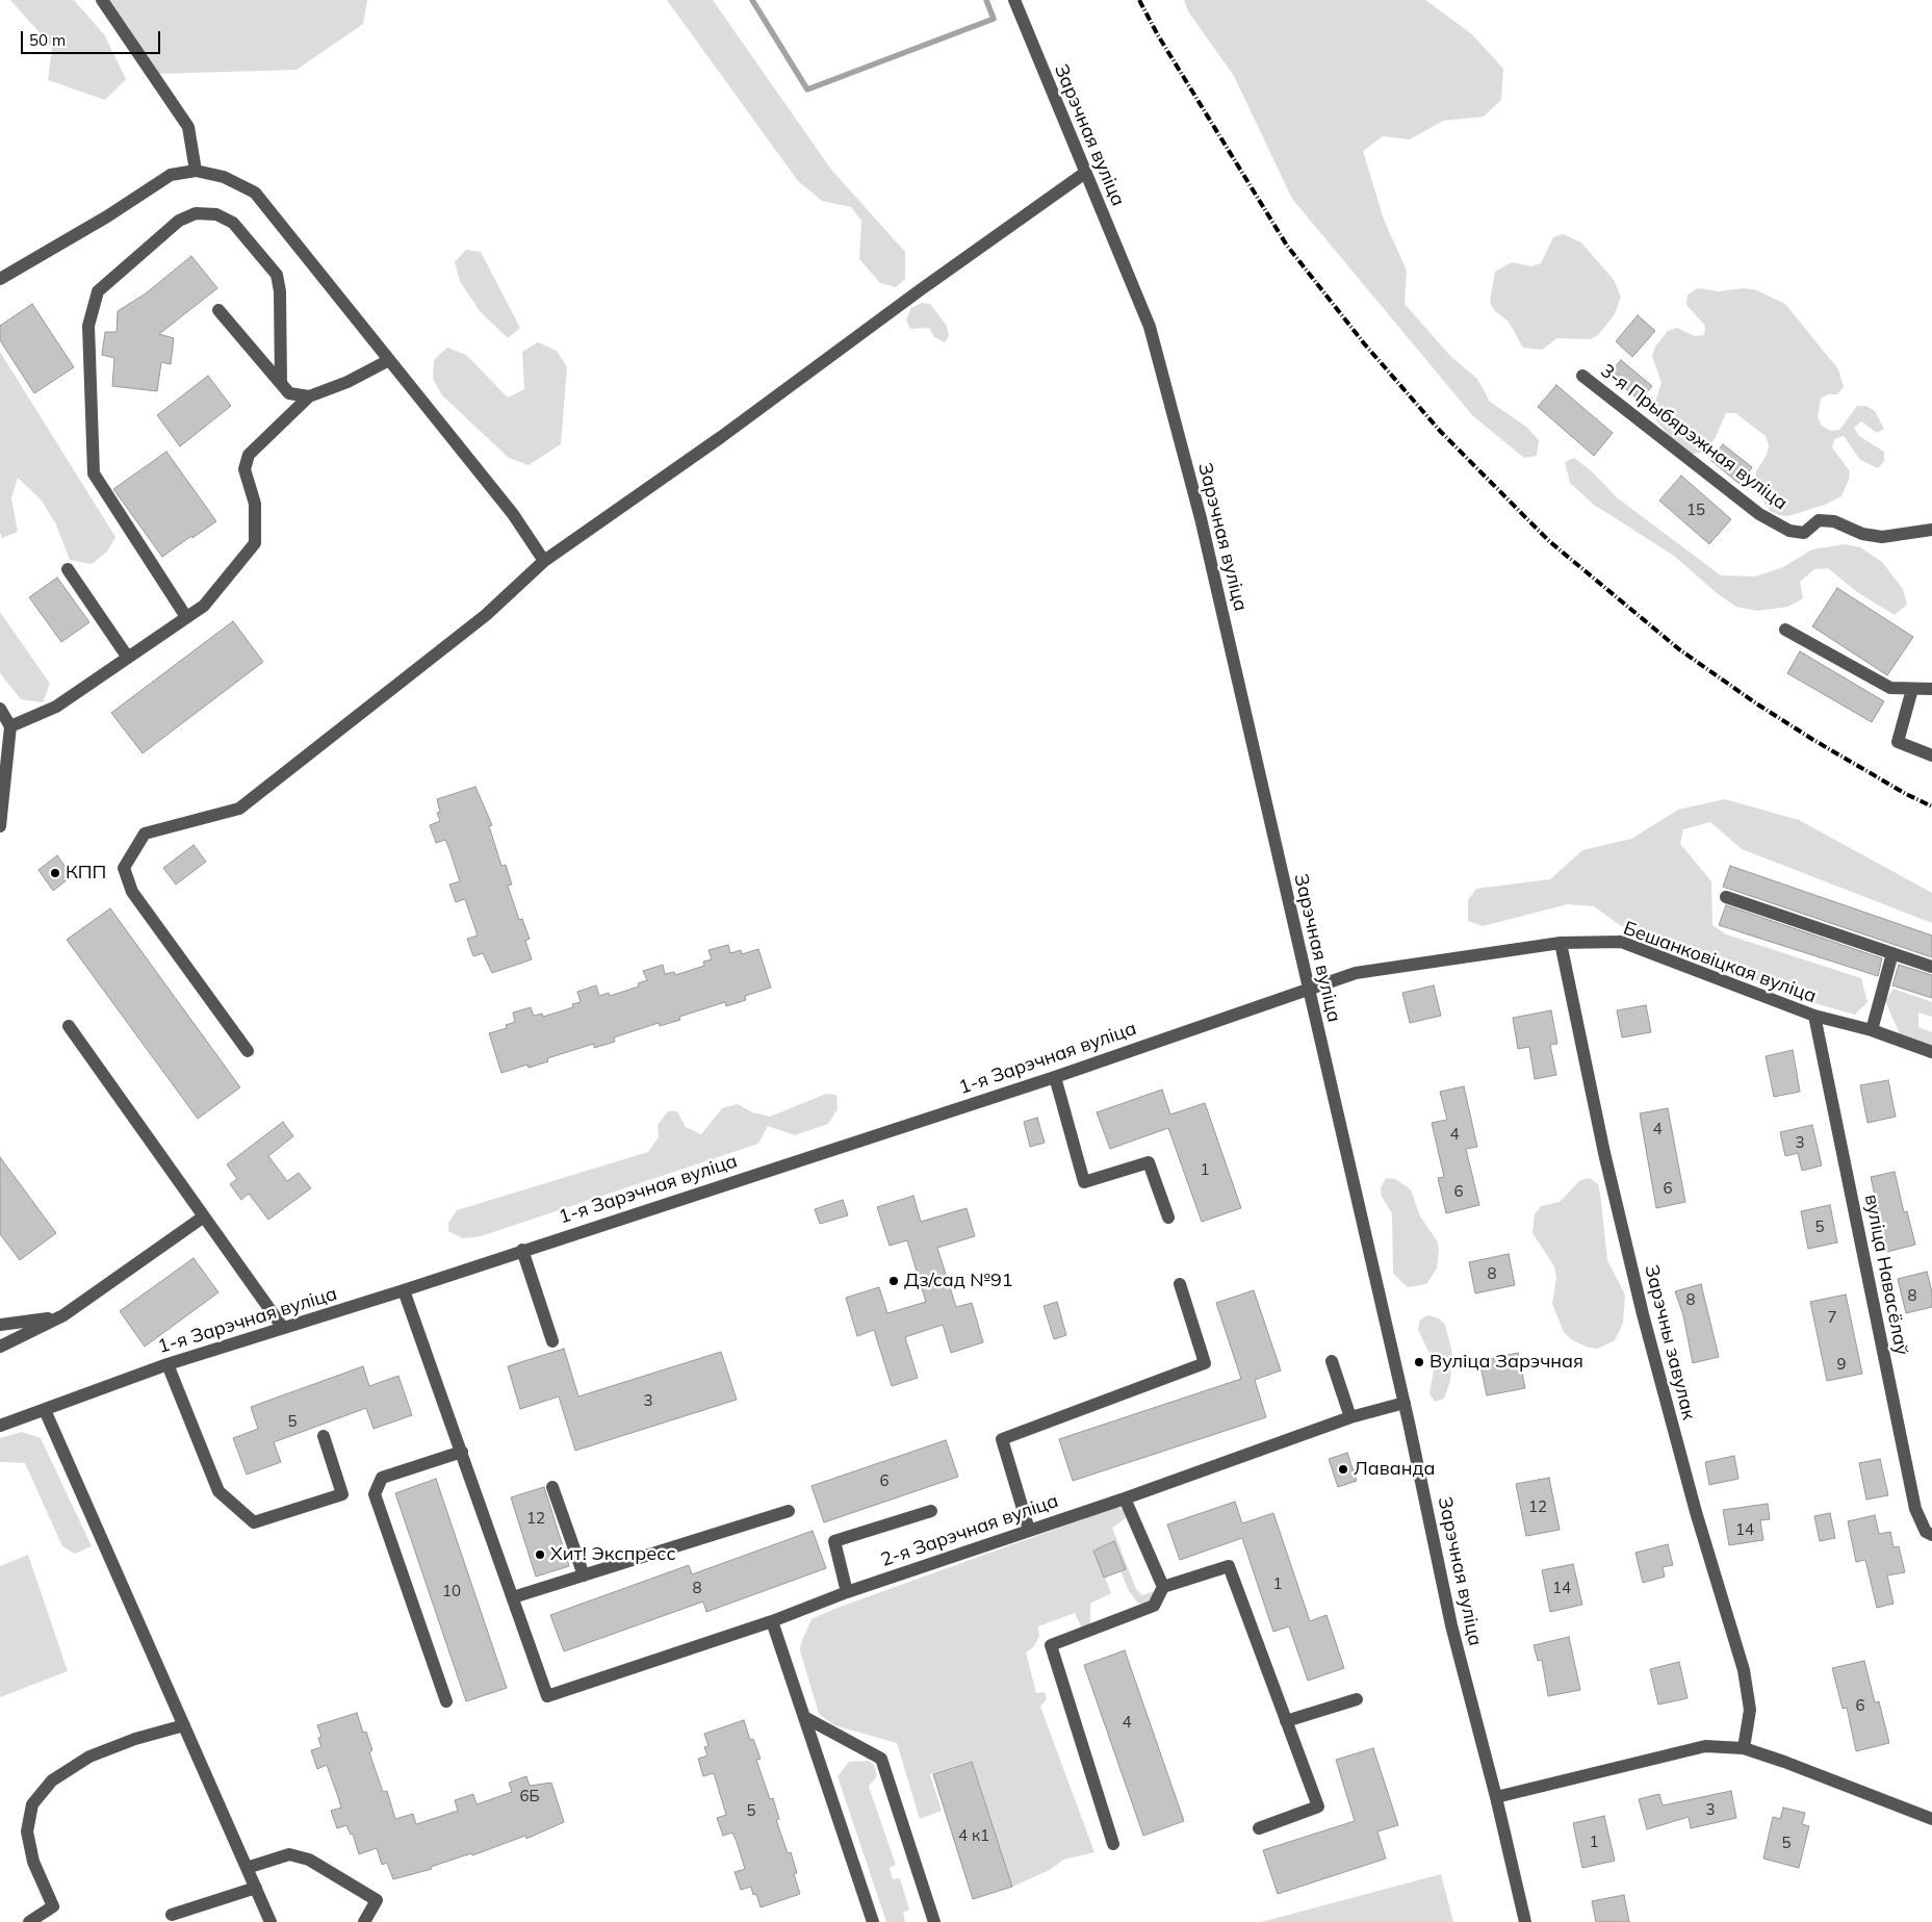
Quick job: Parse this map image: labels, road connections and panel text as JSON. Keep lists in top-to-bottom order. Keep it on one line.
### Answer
{"streets":{"street":["Зарэчная вуліца","3-я Прыбярэжная вуліца","Бешанковіцкая вуліца","1-я Зарэчная вуліца","вуліца Навасёлаў","Зарэчны завулак","2-я Зарэчная вуліца"]},"crossings":[["Зарэчная вуліца","Бешанковіцкая вуліца"],["Зарэчная вуліца","1-я Зарэчная вуліца"],["Зарэчная вуліца","2-я Зарэчная вуліца"],["Бешанковіцкая вуліца","1-я Зарэчная вуліца"],["Бешанковіцкая вуліца","вуліца Навасёлаў"],["Бешанковіцкая вуліца","Зарэчны завулак"]],"places":["КПП","Дз/сад №91","Вуліца Зарэчная","Лаванда","Хит! Экспресс"],"house_numbers":["15","4","4","3","1","6","6","5","8","8","8","7","9","3","5","6","12","12","14","1","8","14","10","6","4","6Б","3","5","4 к1","1","5"],"scale_bar":"50 m"}
